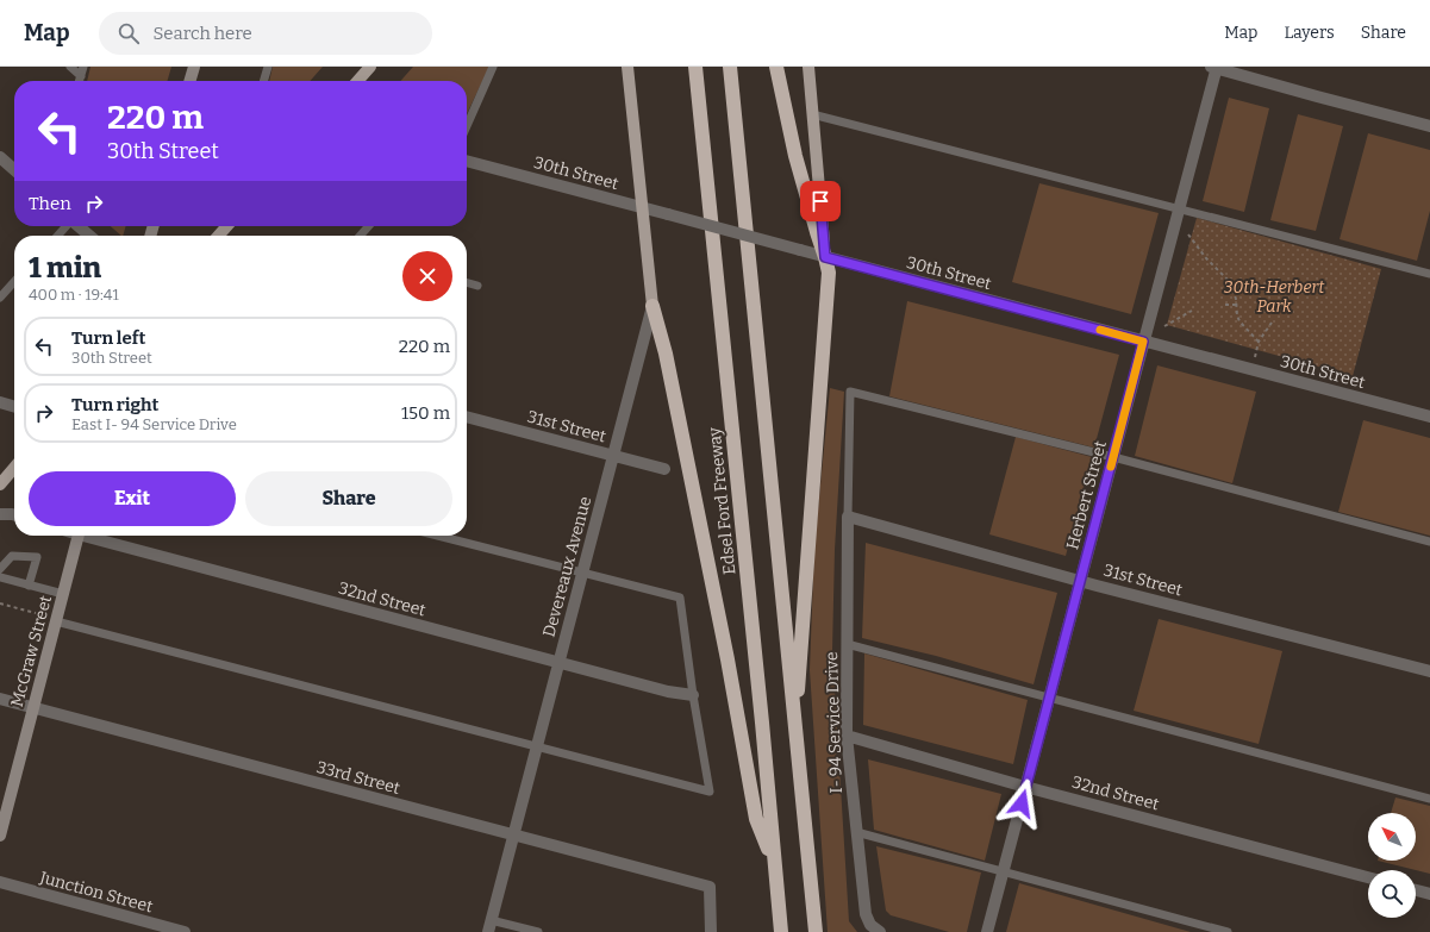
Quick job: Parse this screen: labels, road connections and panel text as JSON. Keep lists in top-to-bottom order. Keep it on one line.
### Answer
{"streets":{"highway":["Edsel Ford Freeway"],"main road":["Devereaux Avenue"],"street":["30th Street","31st Street","Herbert Street","32nd Street","McGraw Street","I- 94 Service Drive","33rd Street","Junction Street"]},"crossings":[["30th Street","Herbert Street"],["30th Street","Devereaux Avenue"],["31st Street","Herbert Street"],["31st Street","Devereaux Avenue"],["31st Street","I- 94 Service Drive"],["Herbert Street","32nd Street"],["Devereaux Avenue","32nd Street"],["Devereaux Avenue","33rd Street"],["32nd Street","I- 94 Service Drive"],["McGraw Street","33rd Street"]],"parks":["30th-Herbert Park"],"north":"top left","page":{"header":"Map","search":"Search here","nav":["Map","Layers","Share"],"turn":["220 m","30th Street"],"then":"Then","heading":["1 min","400 m · 19:41"],"list":[{"name":"Turn left","note":"30th Street","value":"220 m"},{"name":"Turn right","note":"East I- 94 Service Drive","value":"150 m"}],"buttons":["Exit","Share"]}}
